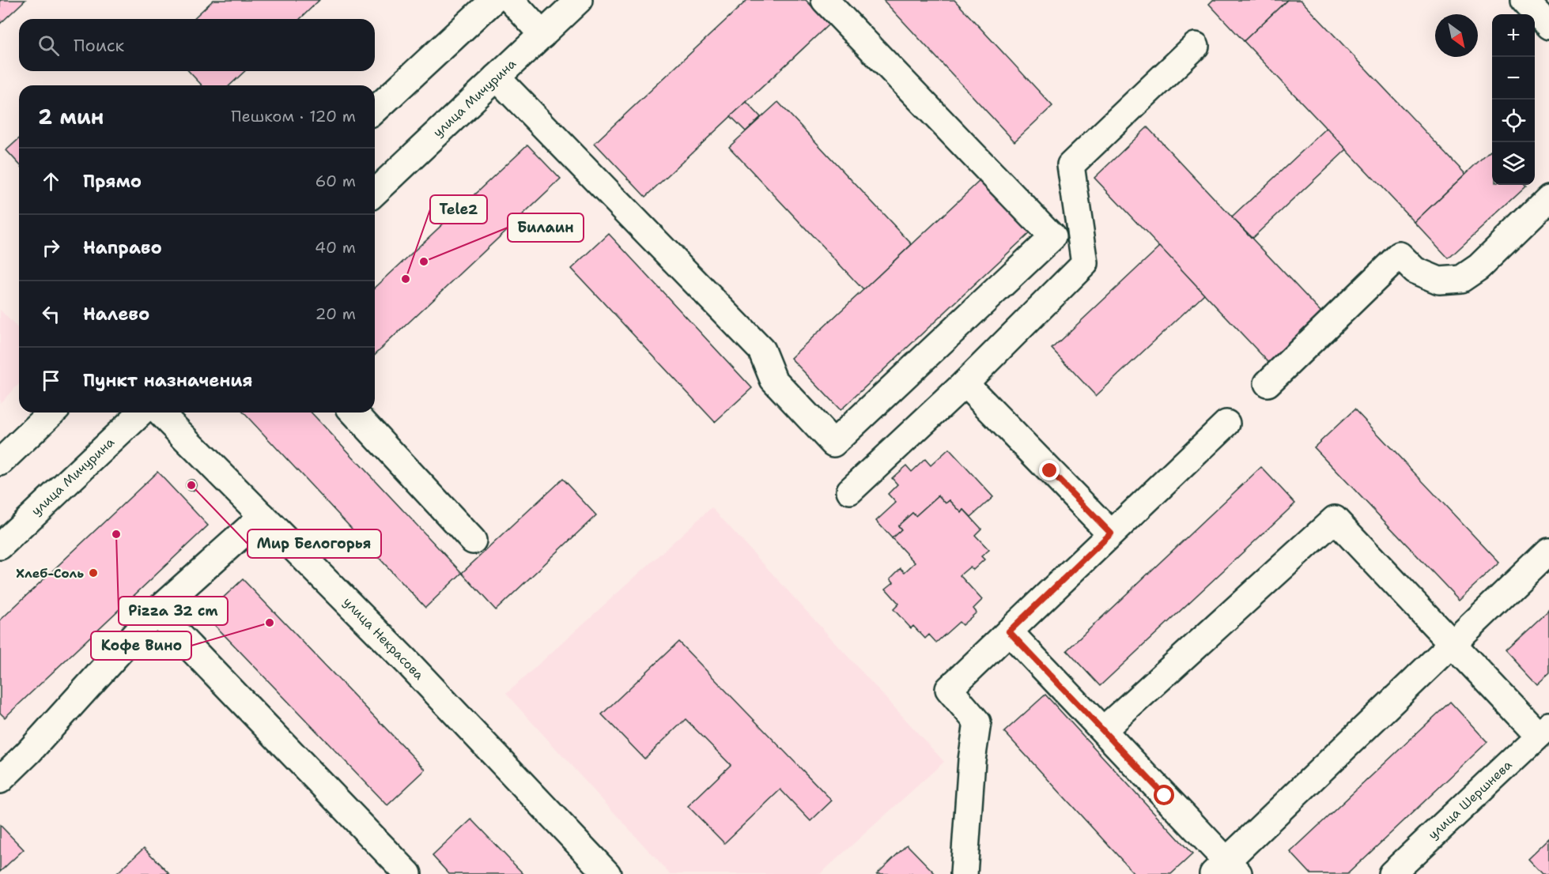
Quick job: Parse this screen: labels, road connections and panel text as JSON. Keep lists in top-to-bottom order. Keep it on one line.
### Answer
{"streets":{"street":["улица Мичурина","улица Некрасова","улица Шершнева"]},"places":["Билаин","Tele2","Мир Белогорья","Pizza 32 cm","Хлеб-Соль","Кофе Вино"],"north":"bottom right","page":{"map_buttons":["+","−"],"search":"Поиск","heading":["2 мин","Пешком · 120 m"],"list":[["Прямо","60 m"],["Направо","40 m"],["Налево","20 m"],"Пункт назначения"]}}
